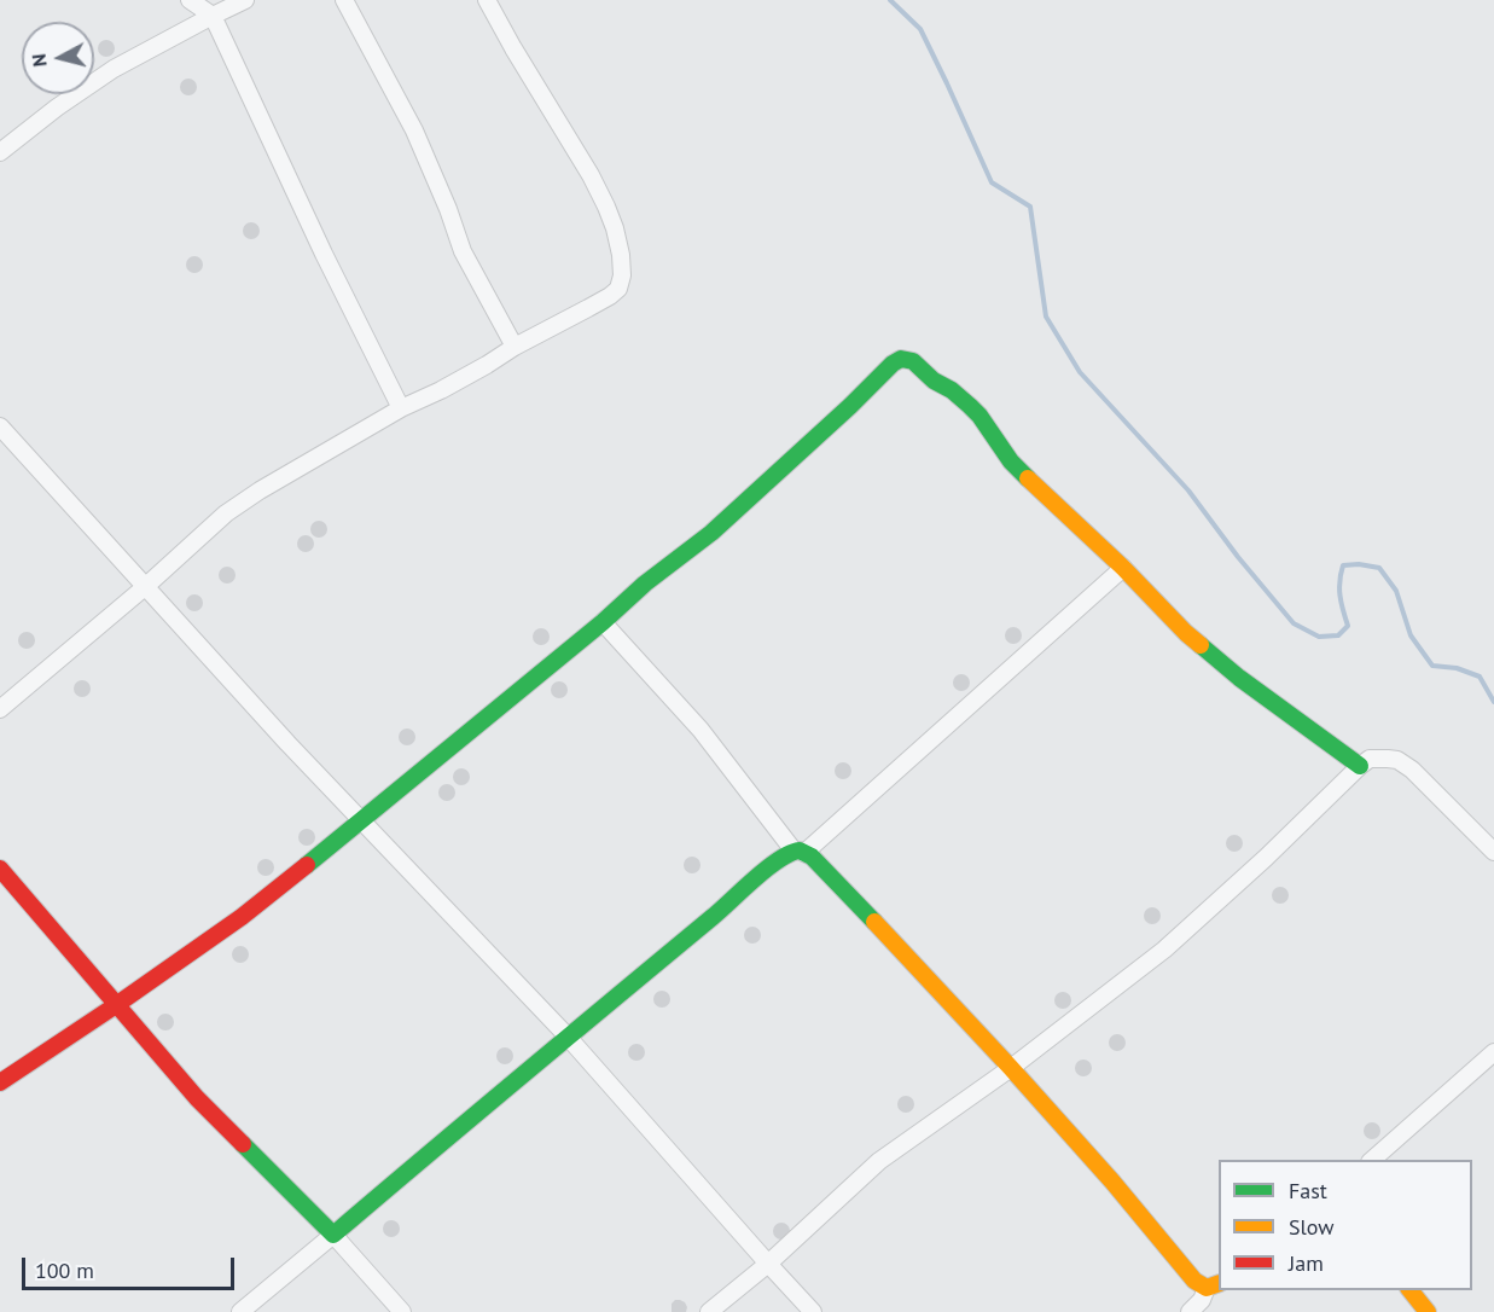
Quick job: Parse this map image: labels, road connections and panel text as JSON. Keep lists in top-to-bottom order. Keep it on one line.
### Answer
{"legend":["Fast","Slow","Jam"],"scale_bar":"100 m","north":"left"}
